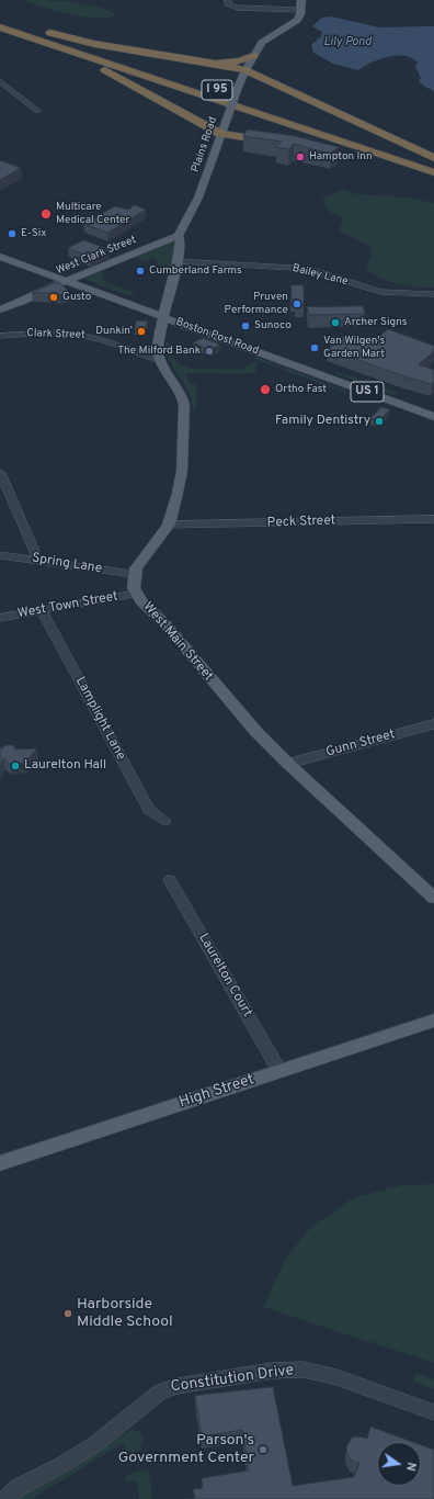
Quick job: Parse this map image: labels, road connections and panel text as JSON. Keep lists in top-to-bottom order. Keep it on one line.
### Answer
{"streets":{"highway":["I 95"],"main road":["Plains Road","West Clark Street","Boston Post Road","US 1","West Main Street","High Street"],"street":["Bailey Lane","Clark Street","Peck Street","Spring Lane","West Town Street","Lamplight Lane","Gunn Street","Laurelton Court","Constitution Drive"]},"crossings":[["Plains Road","West Clark Street"],["Plains Road","Bailey Lane"],["Plains Road","Boston Post Road"],["West Clark Street","Boston Post Road"],["Spring Lane","West Main Street"],["West Town Street","West Main Street"],["West Town Street","Lamplight Lane"],["West Main Street","Gunn Street"],["Laurelton Court","High Street"]],"water":["Lily Pond"],"places":["Hampton Inn","Multicare Medical Center","E-Six","Cumberland Farms","Gusto","Pruven Performance","Archer Signs","Sunoco","Dunkin'","Van Wilgen's Garden Mart","The Milford Bank","Ortho Fast","Family Dentistry","Laurelton Hall","Harborside Middle School","Parson's Government Center"],"north":"right"}
